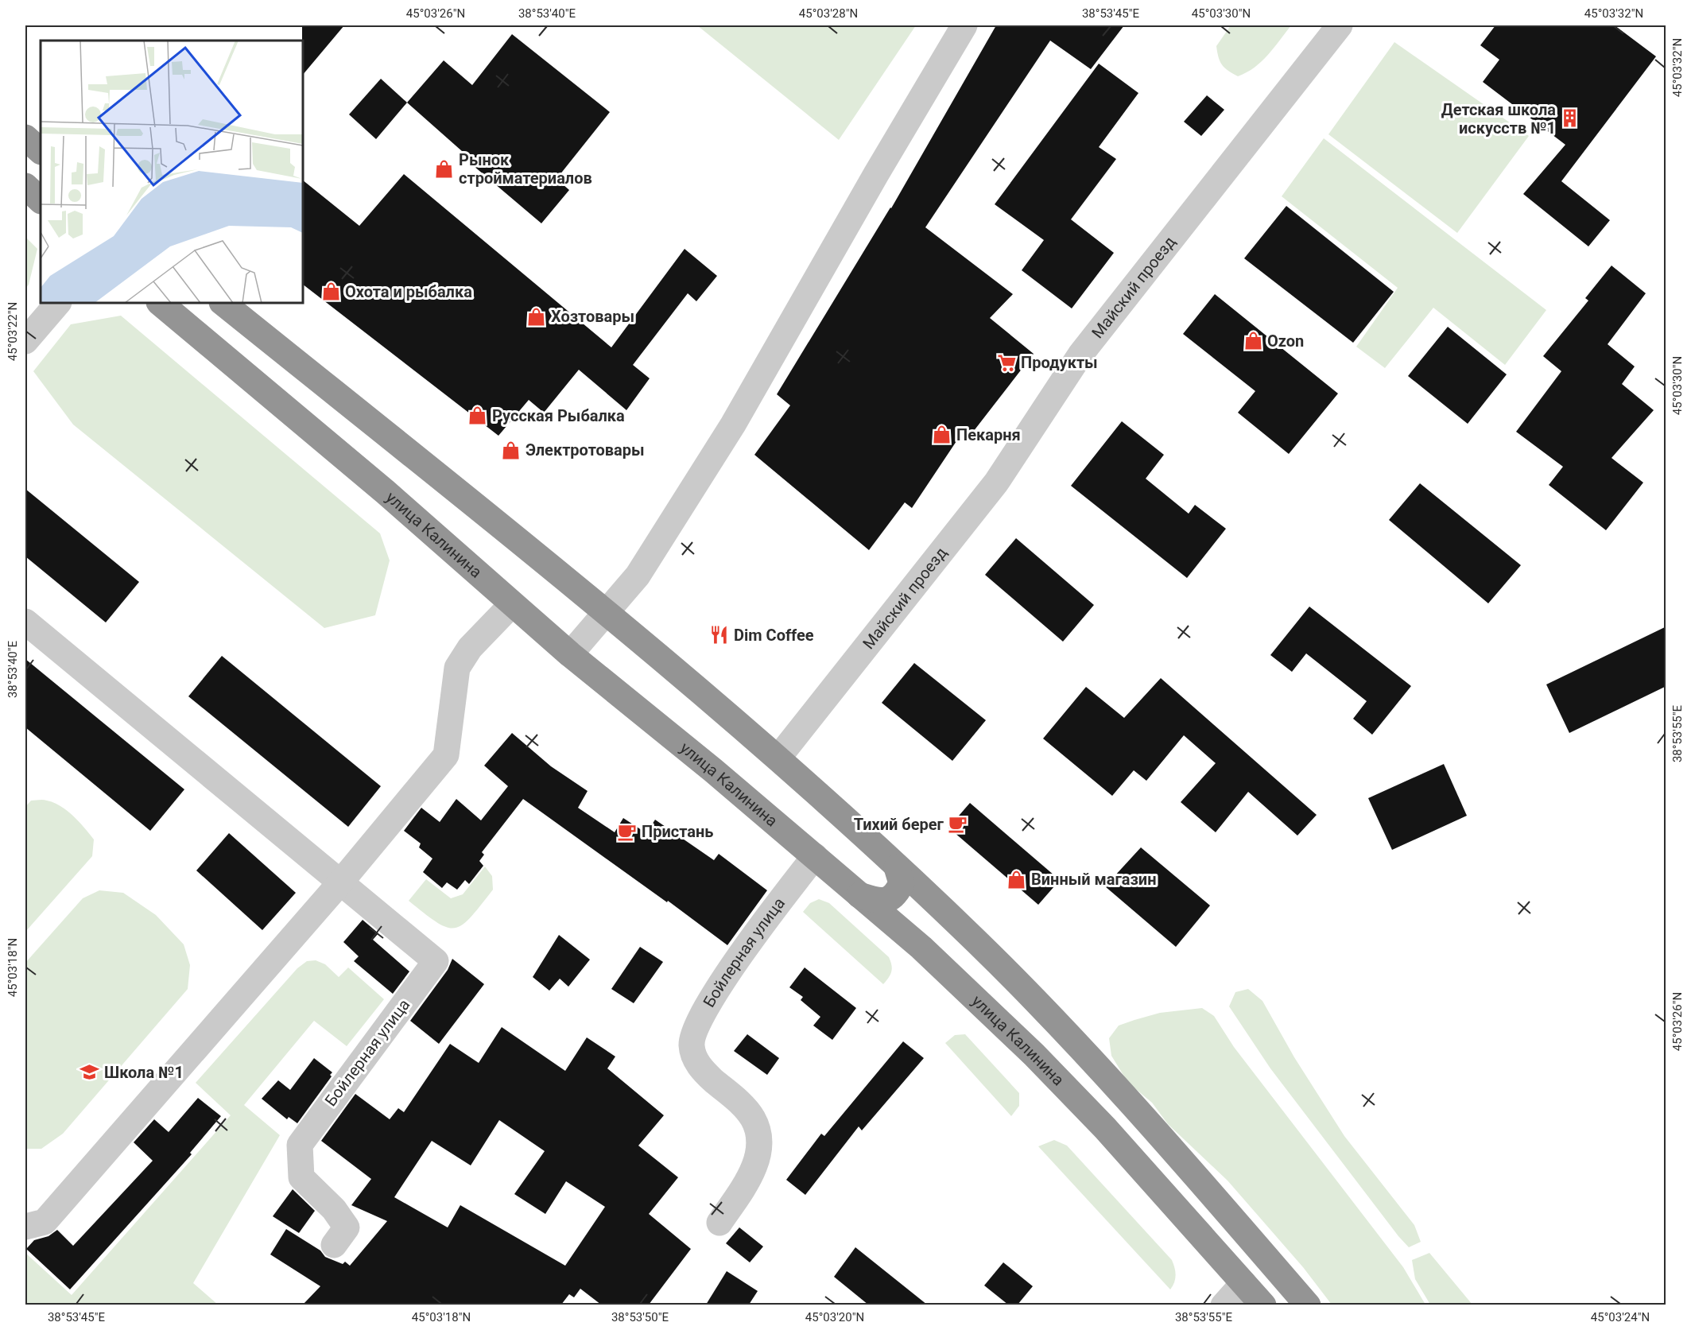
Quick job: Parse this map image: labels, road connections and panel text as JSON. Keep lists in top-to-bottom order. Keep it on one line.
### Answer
{"streets":{"highway":["улица Калинина"],"street":["Майский проезд","Бойлерная улица"]},"crossings":[["улица Калинина","Бойлерная улица"]],"places":{"building":["Детская школа искусств №1"],"shop":["Рынок стройматериалов","Охота и рыбалка","Хозтовары","Ozon","Русская Рыбалка","Пекарня","Электротовары","Винный магазин"],"supermarket":["Продукты"],"restaurant":["Dim Coffee"],"cafe":["Тихий берег","Пристань"],"school or university":["Школа №1"]},"coordinates":["45°03'26\"N","38°53'40\"E","45°03'28\"N","38°53'45\"E","45°03'30\"N","45°03'32\"N","45°03'22\"N","38°53'55\"E","45°03'18\"N","38°53'50\"E","45°03'20\"N","45°03'24\"N"]}
